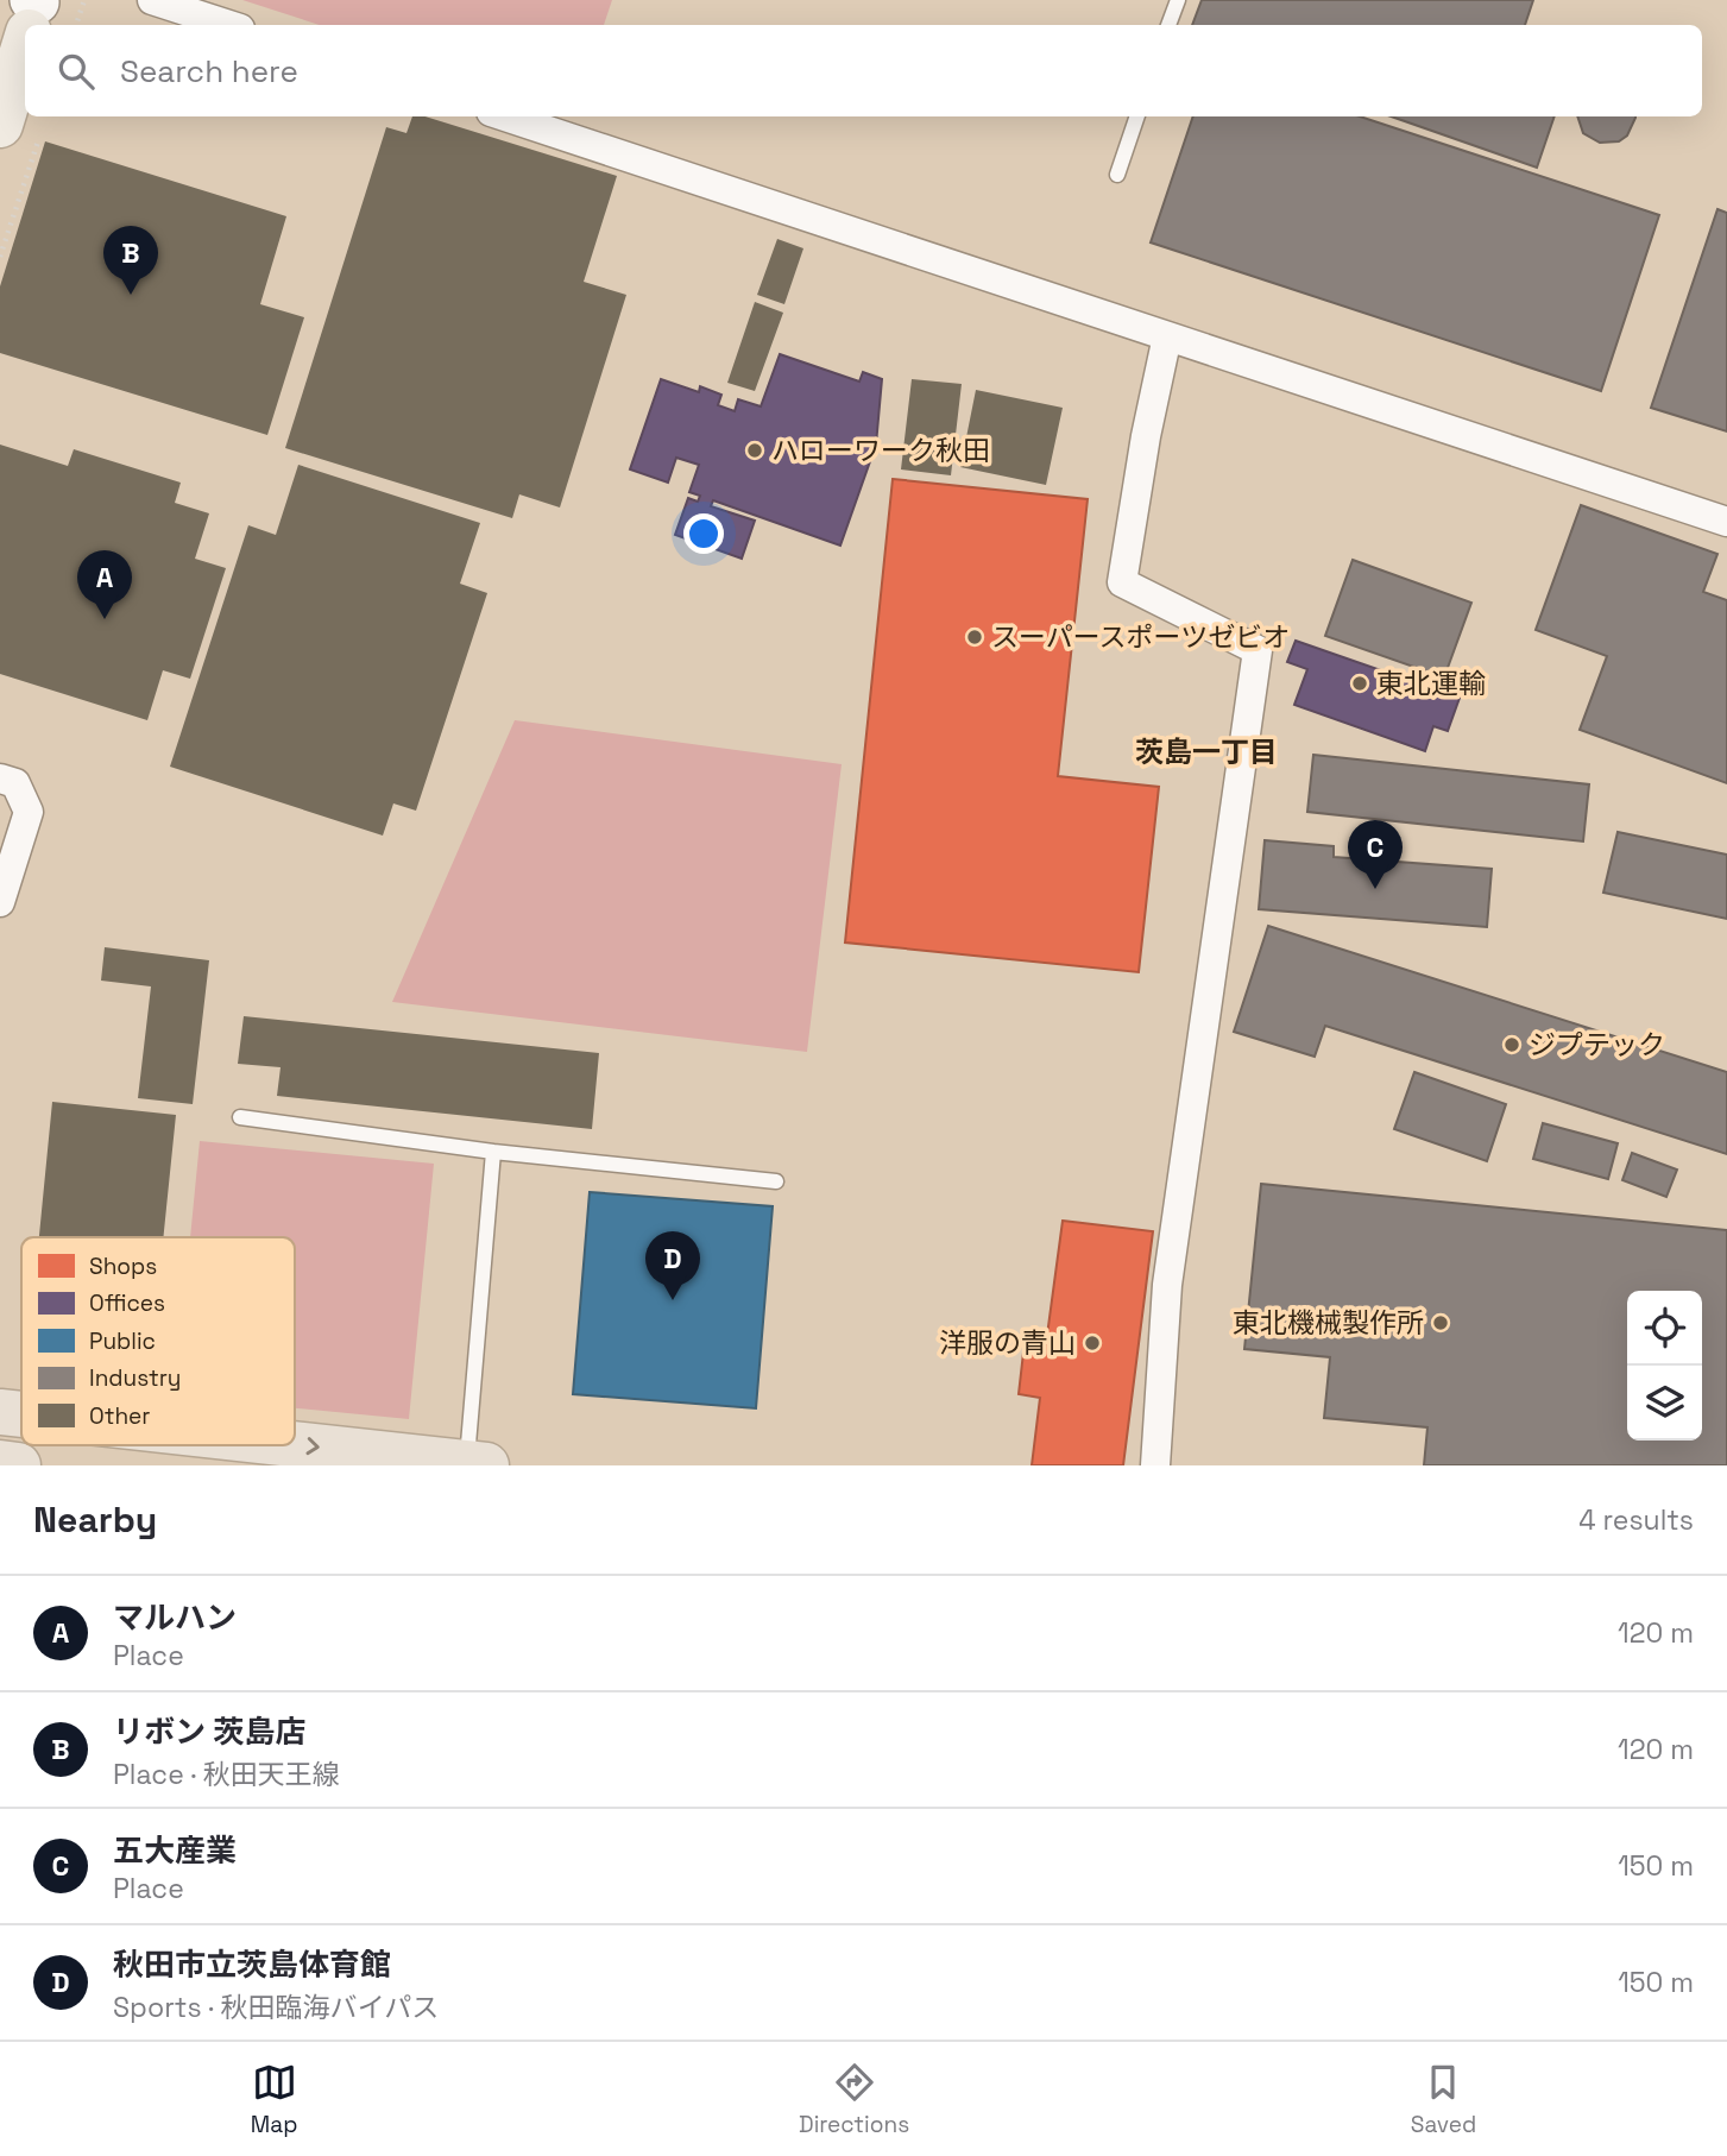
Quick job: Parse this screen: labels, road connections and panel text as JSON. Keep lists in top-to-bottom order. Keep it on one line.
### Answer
{"districts":["茨島一丁目"],"places":["ハローワーク秋田","スーパースポーツゼビオ","東北運輸","ジプテック","東北機械製作所","洋服の青山"],"legend":["Shops","Offices","Public","Industry","Other"],"page":{"search":"Search here","pins":["B","A","C","D"],"heading":["Nearby","4 results"],"list":[{"mark":"A","name":"マルハン","note":"Place","value":"120 m"},{"mark":"B","name":"リボン 茨島店","note":"Place · 秋田天王線","value":"120 m"},{"mark":"C","name":"五大産業","note":"Place","value":"150 m"},{"mark":"D","name":"秋田市立茨島体育館","note":"Sports · 秋田臨海バイパス","value":"150 m"}],"nav":["Map","Directions","Saved"]}}
